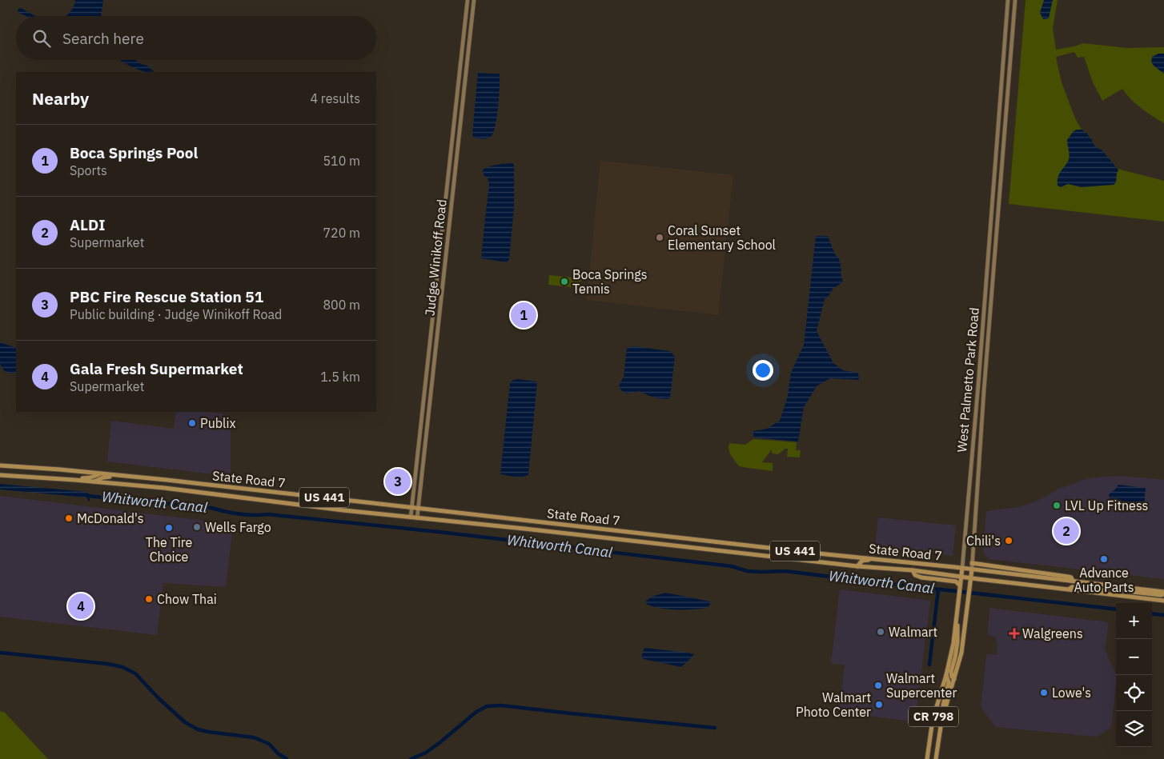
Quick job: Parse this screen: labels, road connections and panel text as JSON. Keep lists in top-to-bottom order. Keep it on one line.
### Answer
{"streets":{"main road":["West Palmetto Park Road","State Road 7","US 441","CR 798"],"street":["Judge Winikoff Road"]},"crossings":[["Judge Winikoff Road","State Road 7"],["West Palmetto Park Road","State Road 7"]],"water":["Whitworth Canal"],"places":{"other":["Coral Sunset Elementary School","Boca Springs Tennis","Publix","LVL Up Fitness","McDonald's","Wells Fargo","The Tire Choice","Chili's","Advance Auto Parts","Chow Thai","Walmart","Walmart Supercenter","Lowe's","Walmart Photo Center"],"health":["Walgreens"]},"page":{"search":"Search here","heading":["Nearby","4 results"],"list":[{"mark":"1","name":"Boca Springs Pool","note":"Sports","value":"510 m"},{"mark":"2","name":"ALDI","note":"Supermarket","value":"720 m"},{"mark":"3","name":"PBC Fire Rescue Station 51","note":"Public building · Judge Winikoff Road","value":"800 m"},{"mark":"4","name":"Gala Fresh Supermarket","note":"Supermarket","value":"1.5 km"}],"pins":["1","3","2","4"],"map_buttons":["+","−"]}}
